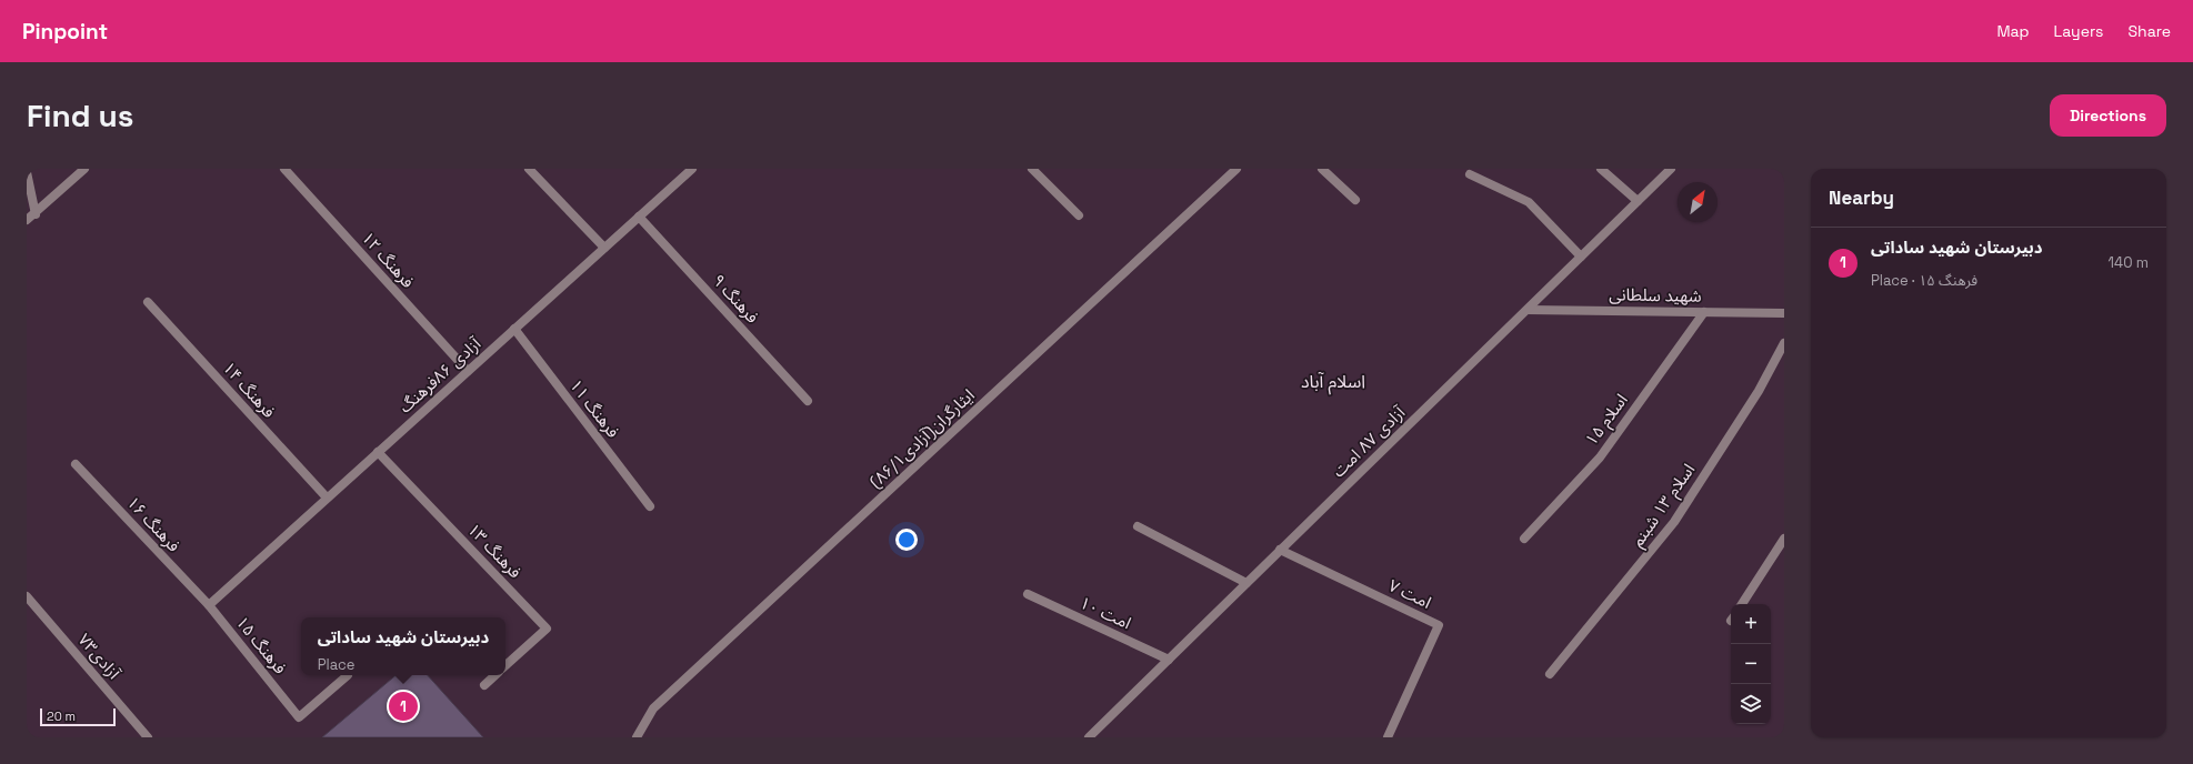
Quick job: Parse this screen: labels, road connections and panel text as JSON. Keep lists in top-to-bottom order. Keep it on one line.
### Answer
{"streets":{"street":["فرهنگ ۱۲","شهید سلطانی","فرهنگ ۹","آزادی ۸۶فرهنگ","فرهنگ ۱۴","فرهنگ ۱۱","اسلام ۱۵","ایثارگران(آزادی۸۶/۱)","آزادی ۸۷ امت","اسلام ۱۳ شبنم","فرهنگ ۱۶","فرهنگ ۱۳","امت ۷","امت ۱۰","فرهنگ ۱۵","آزادی۷۳"]},"crossings":[["فرهنگ ۱۲","آزادی ۸۶فرهنگ"],["شهید سلطانی","اسلام ۱۵"],["شهید سلطانی","آزادی ۸۷ امت"],["فرهنگ ۹","آزادی ۸۶فرهنگ"],["آزادی ۸۶فرهنگ","فرهنگ ۱۴"],["آزادی ۸۶فرهنگ","فرهنگ ۱۱"],["آزادی ۸۶فرهنگ","فرهنگ ۱۶"],["آزادی ۸۶فرهنگ","فرهنگ ۱۳"],["آزادی ۸۶فرهنگ","فرهنگ ۱۵"],["آزادی ۸۷ امت","امت ۷"],["آزادی ۸۷ امت","امت ۱۰"],["فرهنگ ۱۶","فرهنگ ۱۵"]],"districts":["اسلام آباد"],"scale_bar":"20 m","north":"top right","page":{"header":"Pinpoint","nav":["Map","Layers","Share"],"buttons":"Directions","title":"Find us","heading":"Nearby","list":[{"mark":"1","name":"دبیرستان شهید ساداتی","note":"Place · فرهنگ ۱۵","value":"140 m"}],"map_buttons":["+","−"],"popup":["دبیرستان شهید ساداتی","Place"],"pins":"1","scale":"20 m"}}
